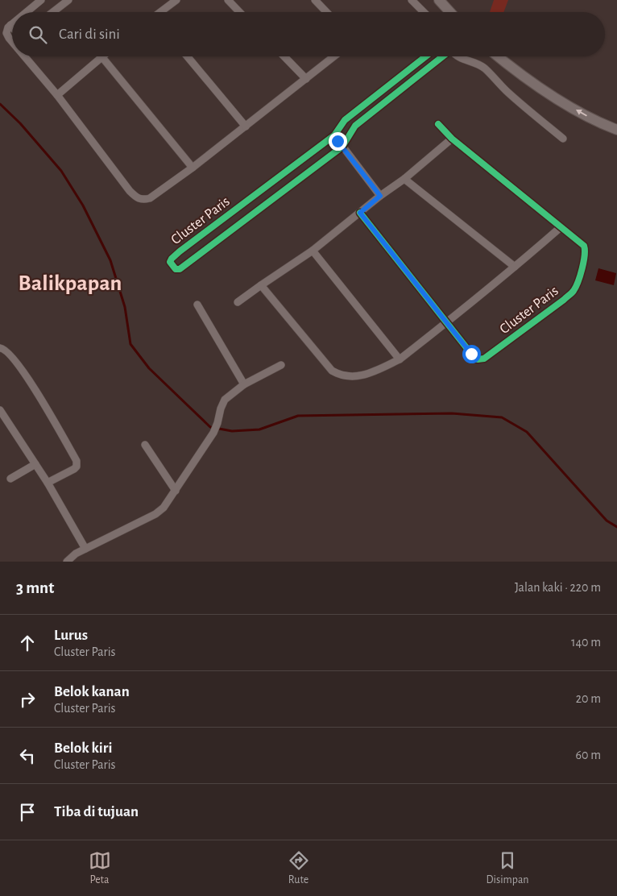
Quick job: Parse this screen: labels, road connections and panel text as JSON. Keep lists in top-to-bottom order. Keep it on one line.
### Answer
{"streets":{"street":["Cluster Paris"]},"districts":["Balikpapan"],"page":{"search":"Cari di sini","heading":["3 mnt","Jalan kaki · 220 m"],"list":[["Lurus","Cluster Paris","140 m"],["Belok kanan","Cluster Paris","20 m"],["Belok kiri","Cluster Paris","60 m"],"Tiba di tujuan"],"nav":["Peta","Rute","Disimpan"]}}
